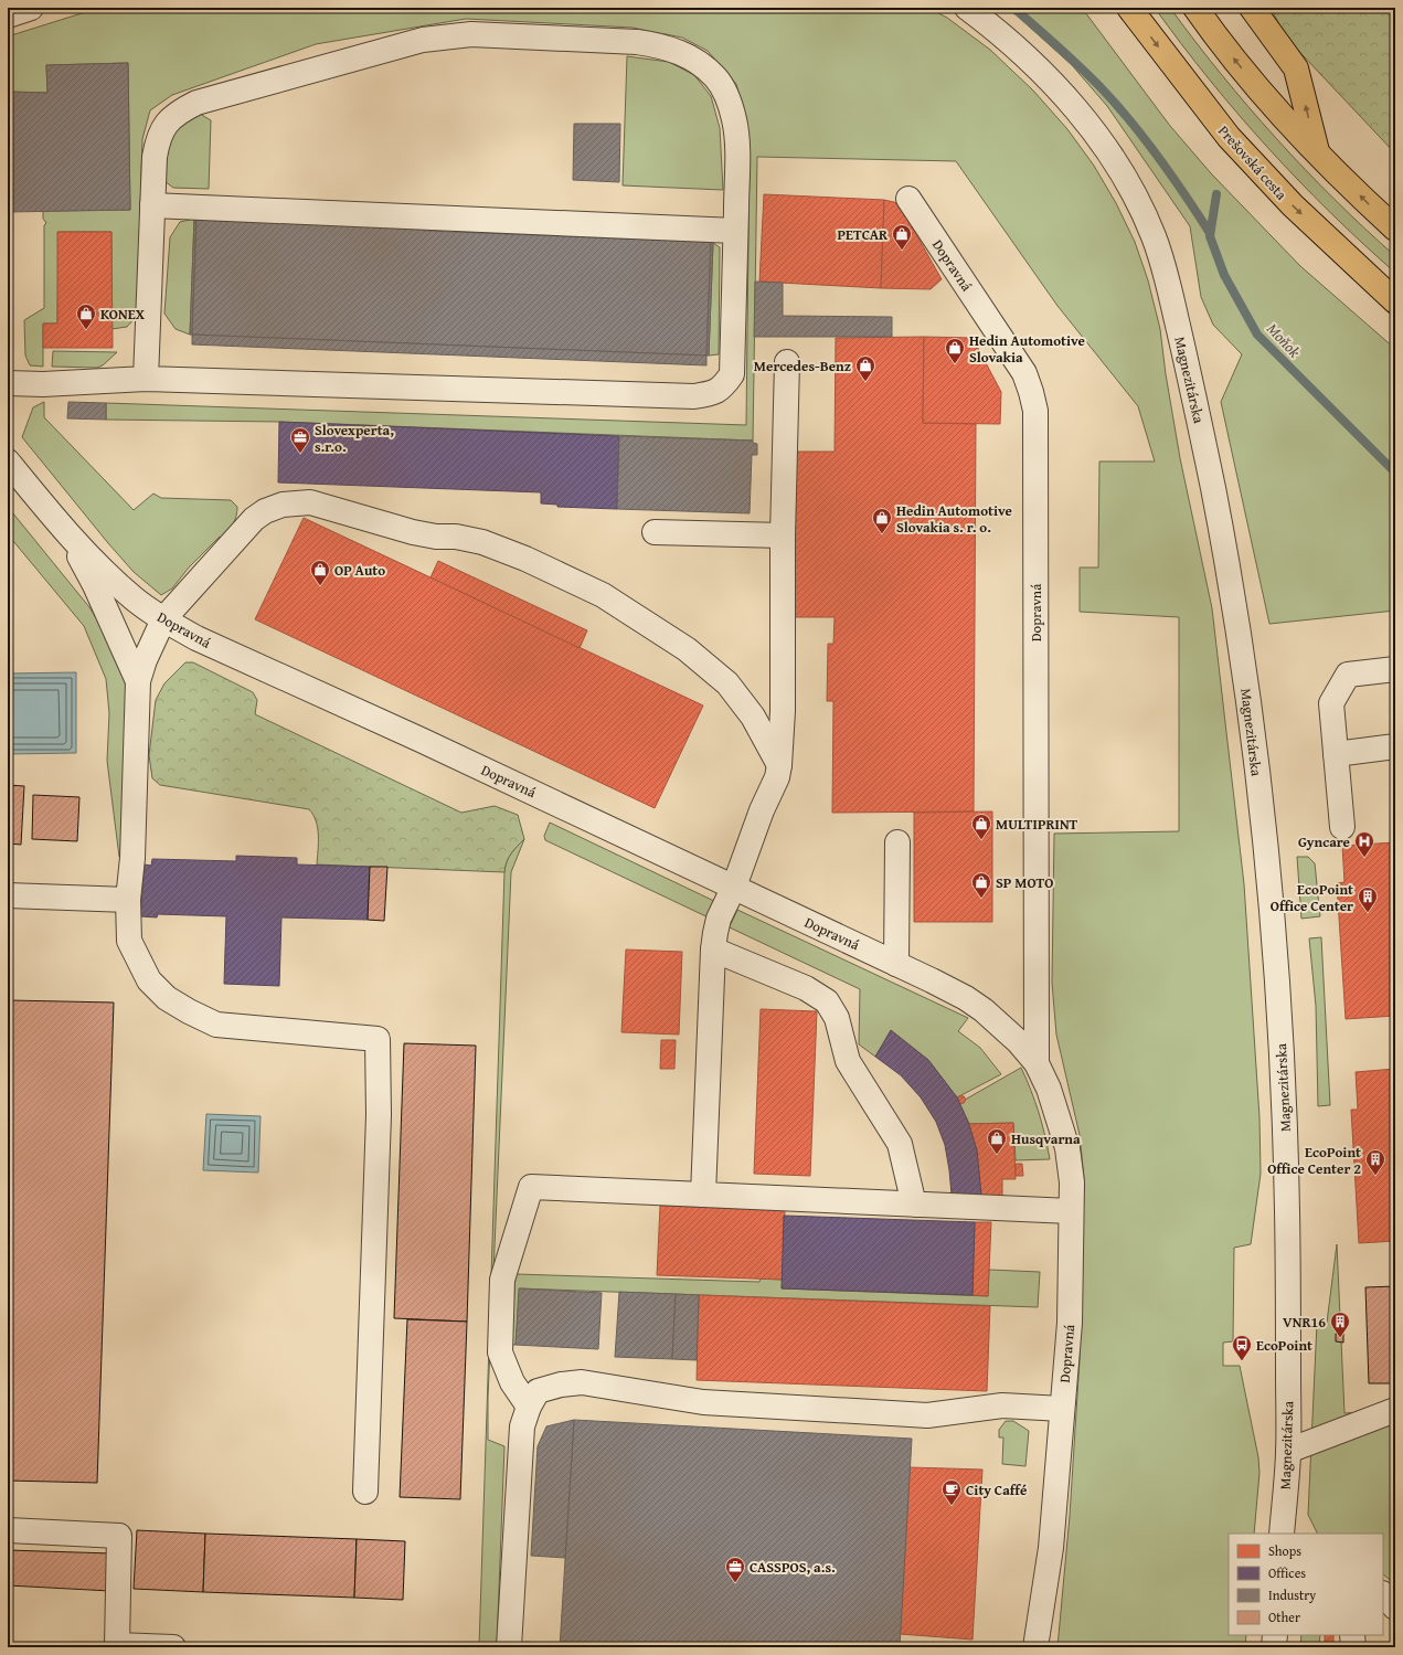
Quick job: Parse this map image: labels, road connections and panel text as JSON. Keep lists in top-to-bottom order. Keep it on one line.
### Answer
{"streets":{"highway":["Prešovská cesta"],"street":["Dopravná","Magnezitárska"]},"water":["Moňok"],"places":{"shop":["PETCAR","KONEX","Hedin Automotive Slovakia","Mercedes-Benz","Hedin Automotive Slovakia s. r. o.","OP Auto","MULTIPRINT","SP MOTO","Husqvarna"],"office":["Slovexperta, s.r.o.","CASSPOS, a.s."],"hospital":["Gyncare"],"building":["EcoPoint Office Center","EcoPoint Office Center 2","VNR16"],"bus stop":["EcoPoint"],"cafe":["City Caffé"]},"legend":["Shops","Offices","Industry","Other"]}
